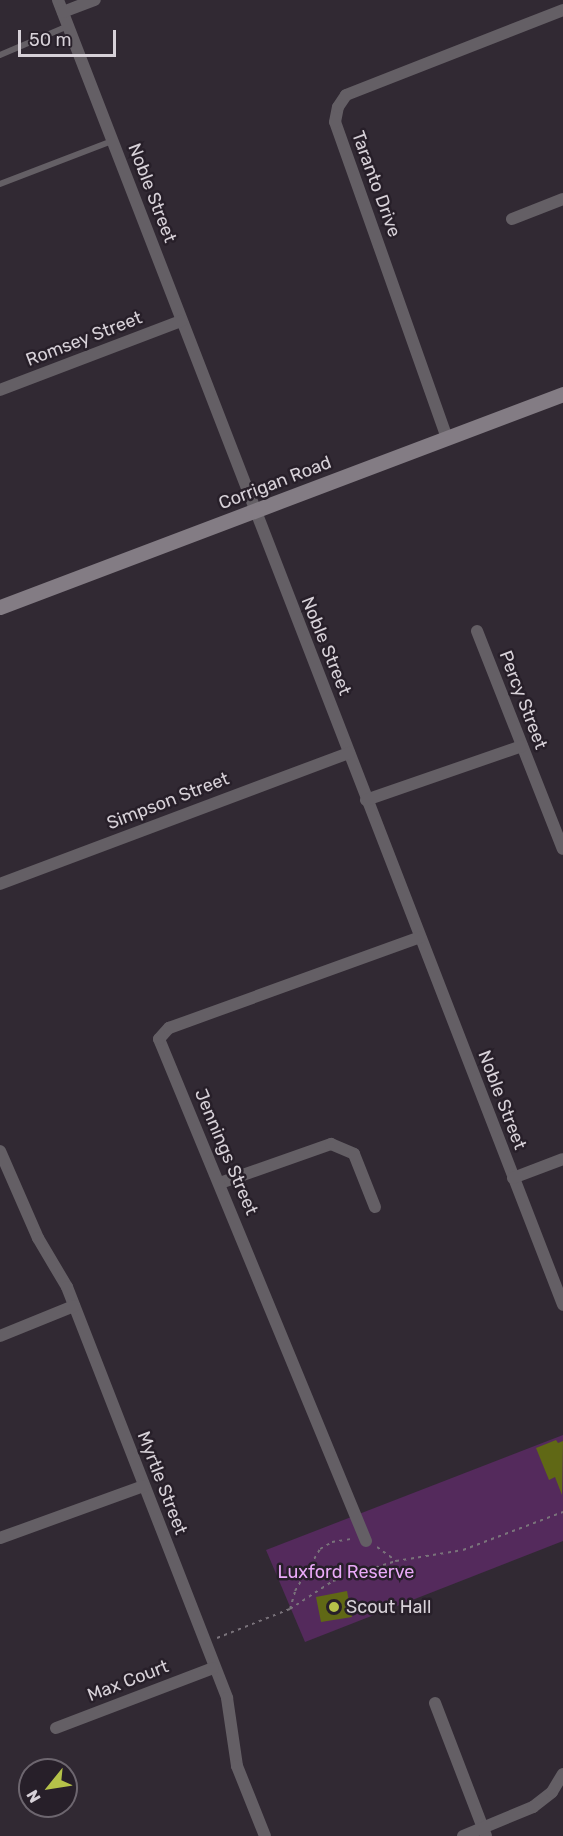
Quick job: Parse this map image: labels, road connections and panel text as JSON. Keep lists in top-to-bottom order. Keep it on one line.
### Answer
{"streets":{"main road":["Corrigan Road"],"street":["Taranto Drive","Noble Street","Romsey Street","Percy Street","Simpson Street","Jennings Street","Myrtle Street","Max Court"]},"crossings":[["Taranto Drive","Corrigan Road"],["Noble Street","Romsey Street"],["Noble Street","Corrigan Road"],["Noble Street","Simpson Street"],["Noble Street","Jennings Street"],["Myrtle Street","Max Court"]],"parks":["Luxford Reserve"],"places":["Scout Hall"],"scale_bar":"50 m","north":"bottom left"}
